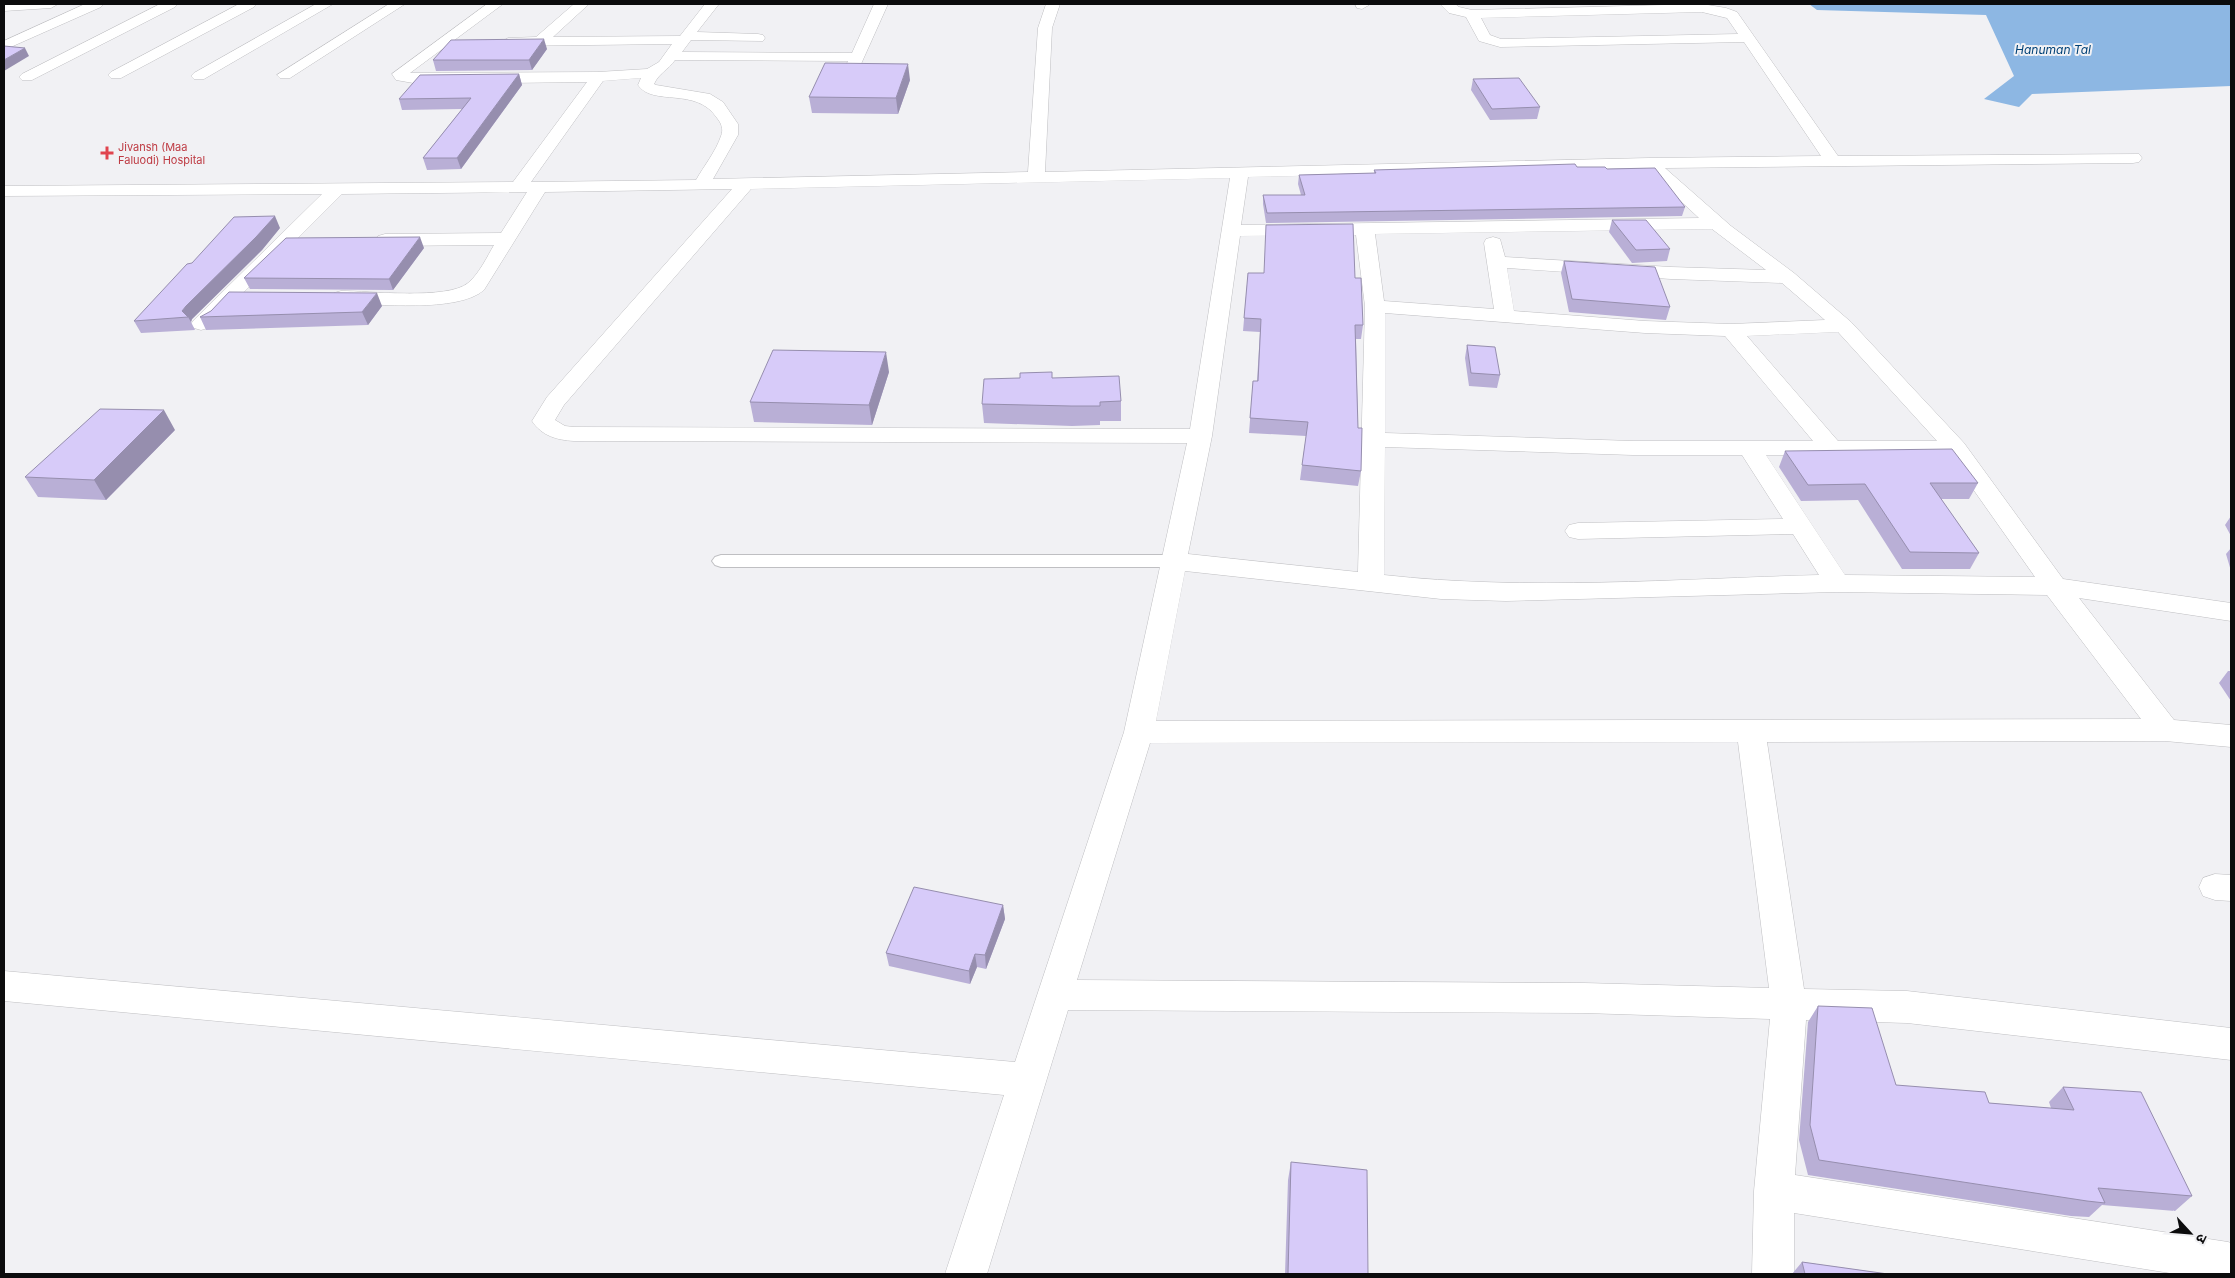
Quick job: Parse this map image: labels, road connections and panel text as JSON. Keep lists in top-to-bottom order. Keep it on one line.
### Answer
{"water":["Hanuman Tal"],"places":{"health":["Jivansh (Maa Faluodi) Hospital"]},"north":"bottom right"}
